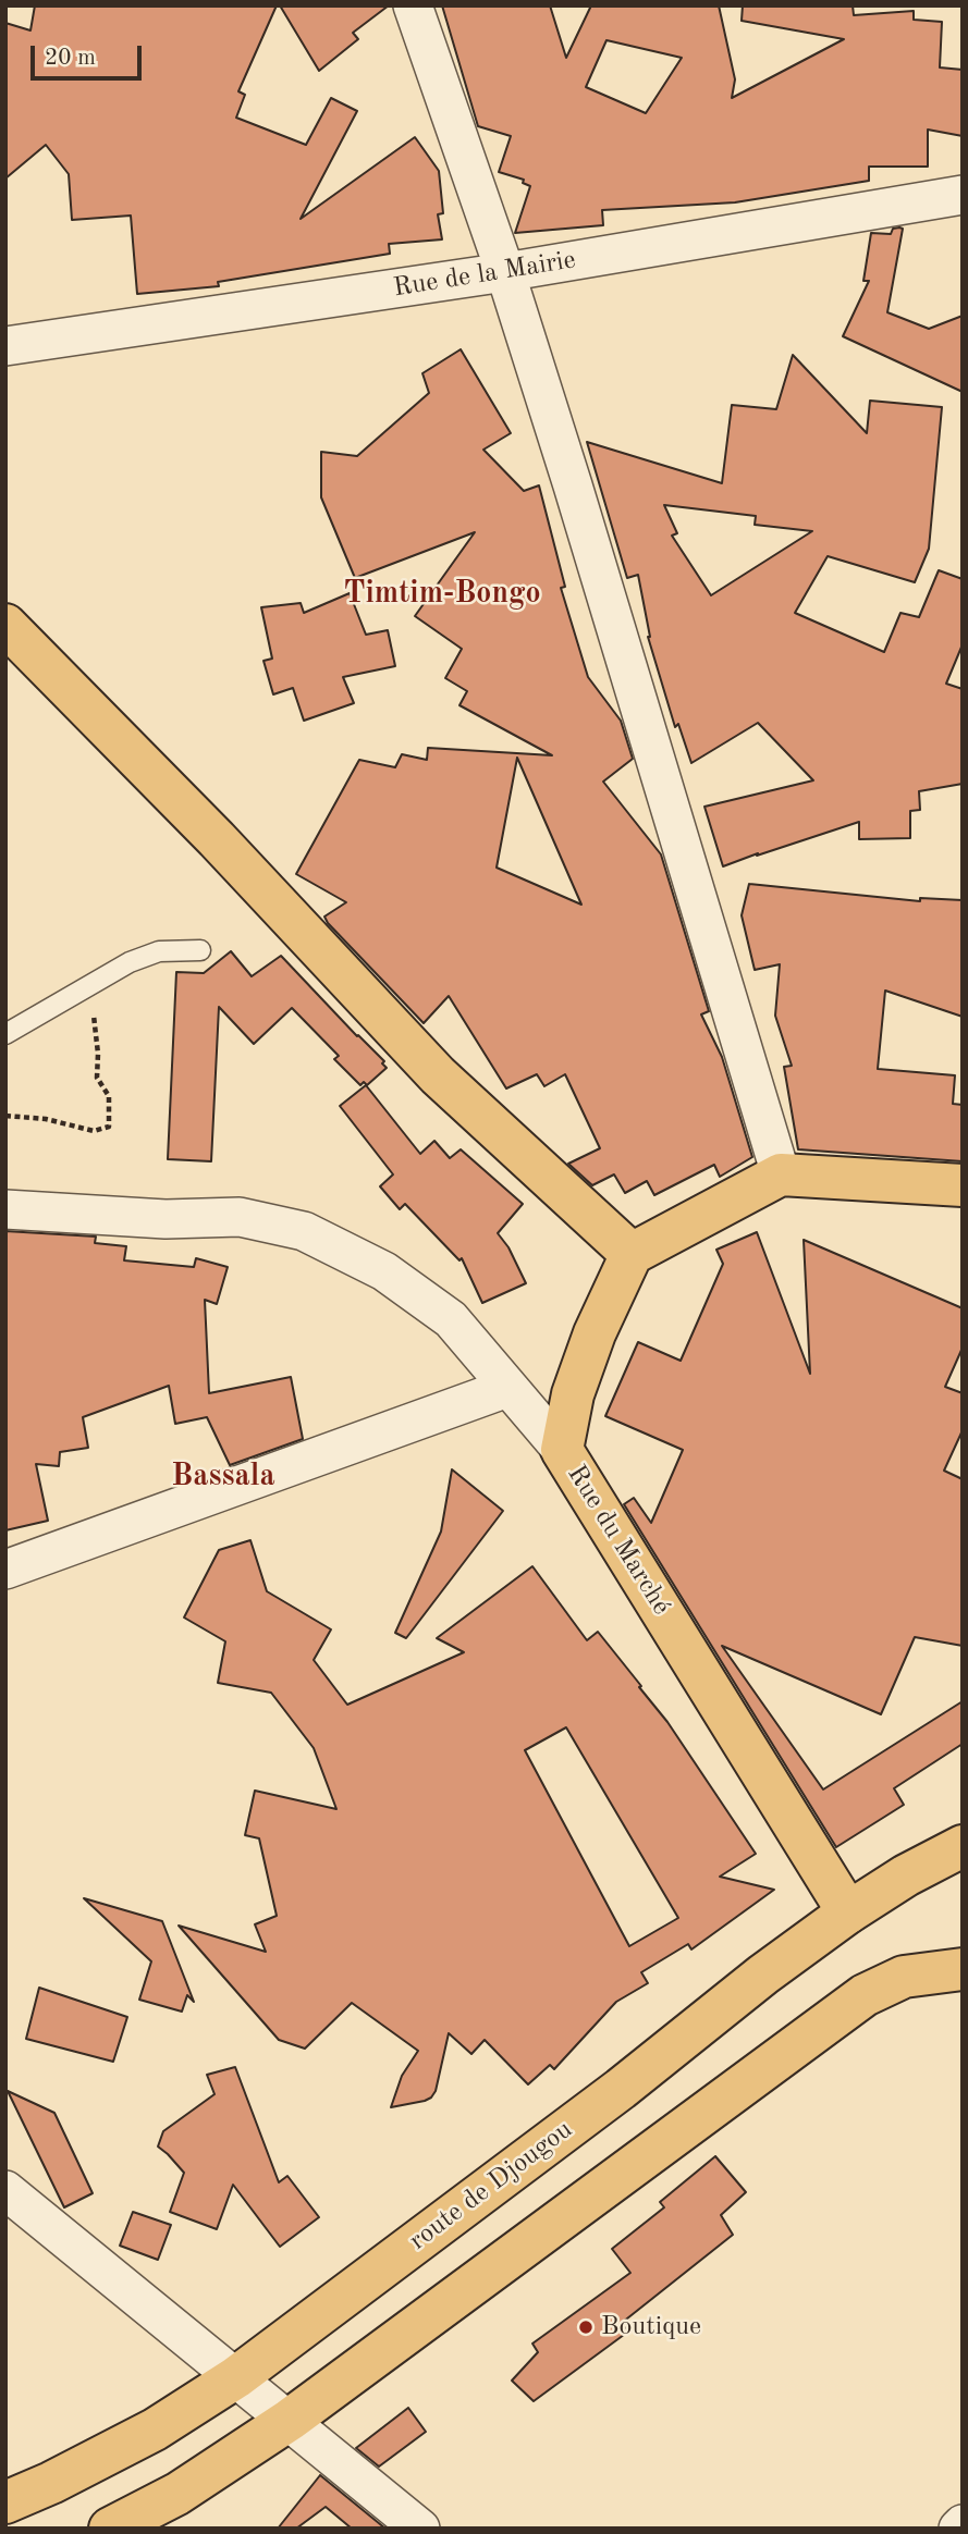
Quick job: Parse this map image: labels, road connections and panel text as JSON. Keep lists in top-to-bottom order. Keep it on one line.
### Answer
{"streets":{"main road":["Rue du Marché","route de Djougou"],"street":["Rue de la Mairie"]},"crossings":[["Rue du Marché","route de Djougou"]],"districts":["Timtim-Bongo","Bassala"],"places":["Boutique"],"scale_bar":"20 m"}
